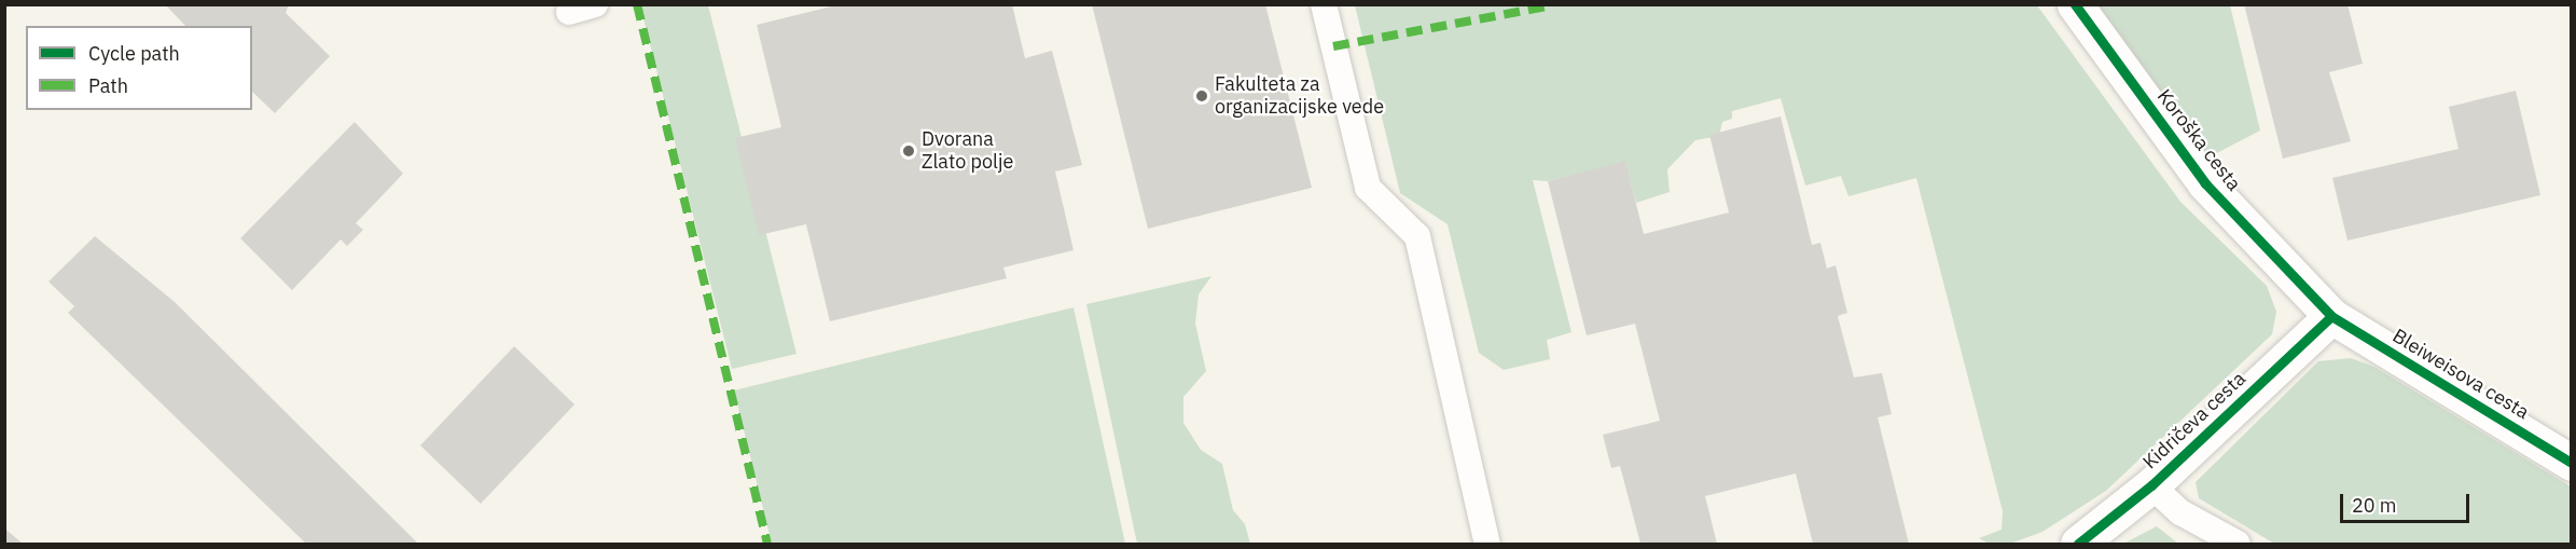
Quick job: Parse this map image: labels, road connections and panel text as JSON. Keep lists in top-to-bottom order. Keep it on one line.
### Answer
{"streets":{"street":["Koroška cesta","Bleiweisova cesta","Kidričeva cesta"]},"crossings":[["Koroška cesta","Bleiweisova cesta"],["Koroška cesta","Kidričeva cesta"],["Bleiweisova cesta","Kidričeva cesta"]],"places":["Fakulteta za organizacijske vede","Dvorana Zlato polje"],"legend":["Cycle path","Path"],"scale_bar":"20 m"}
